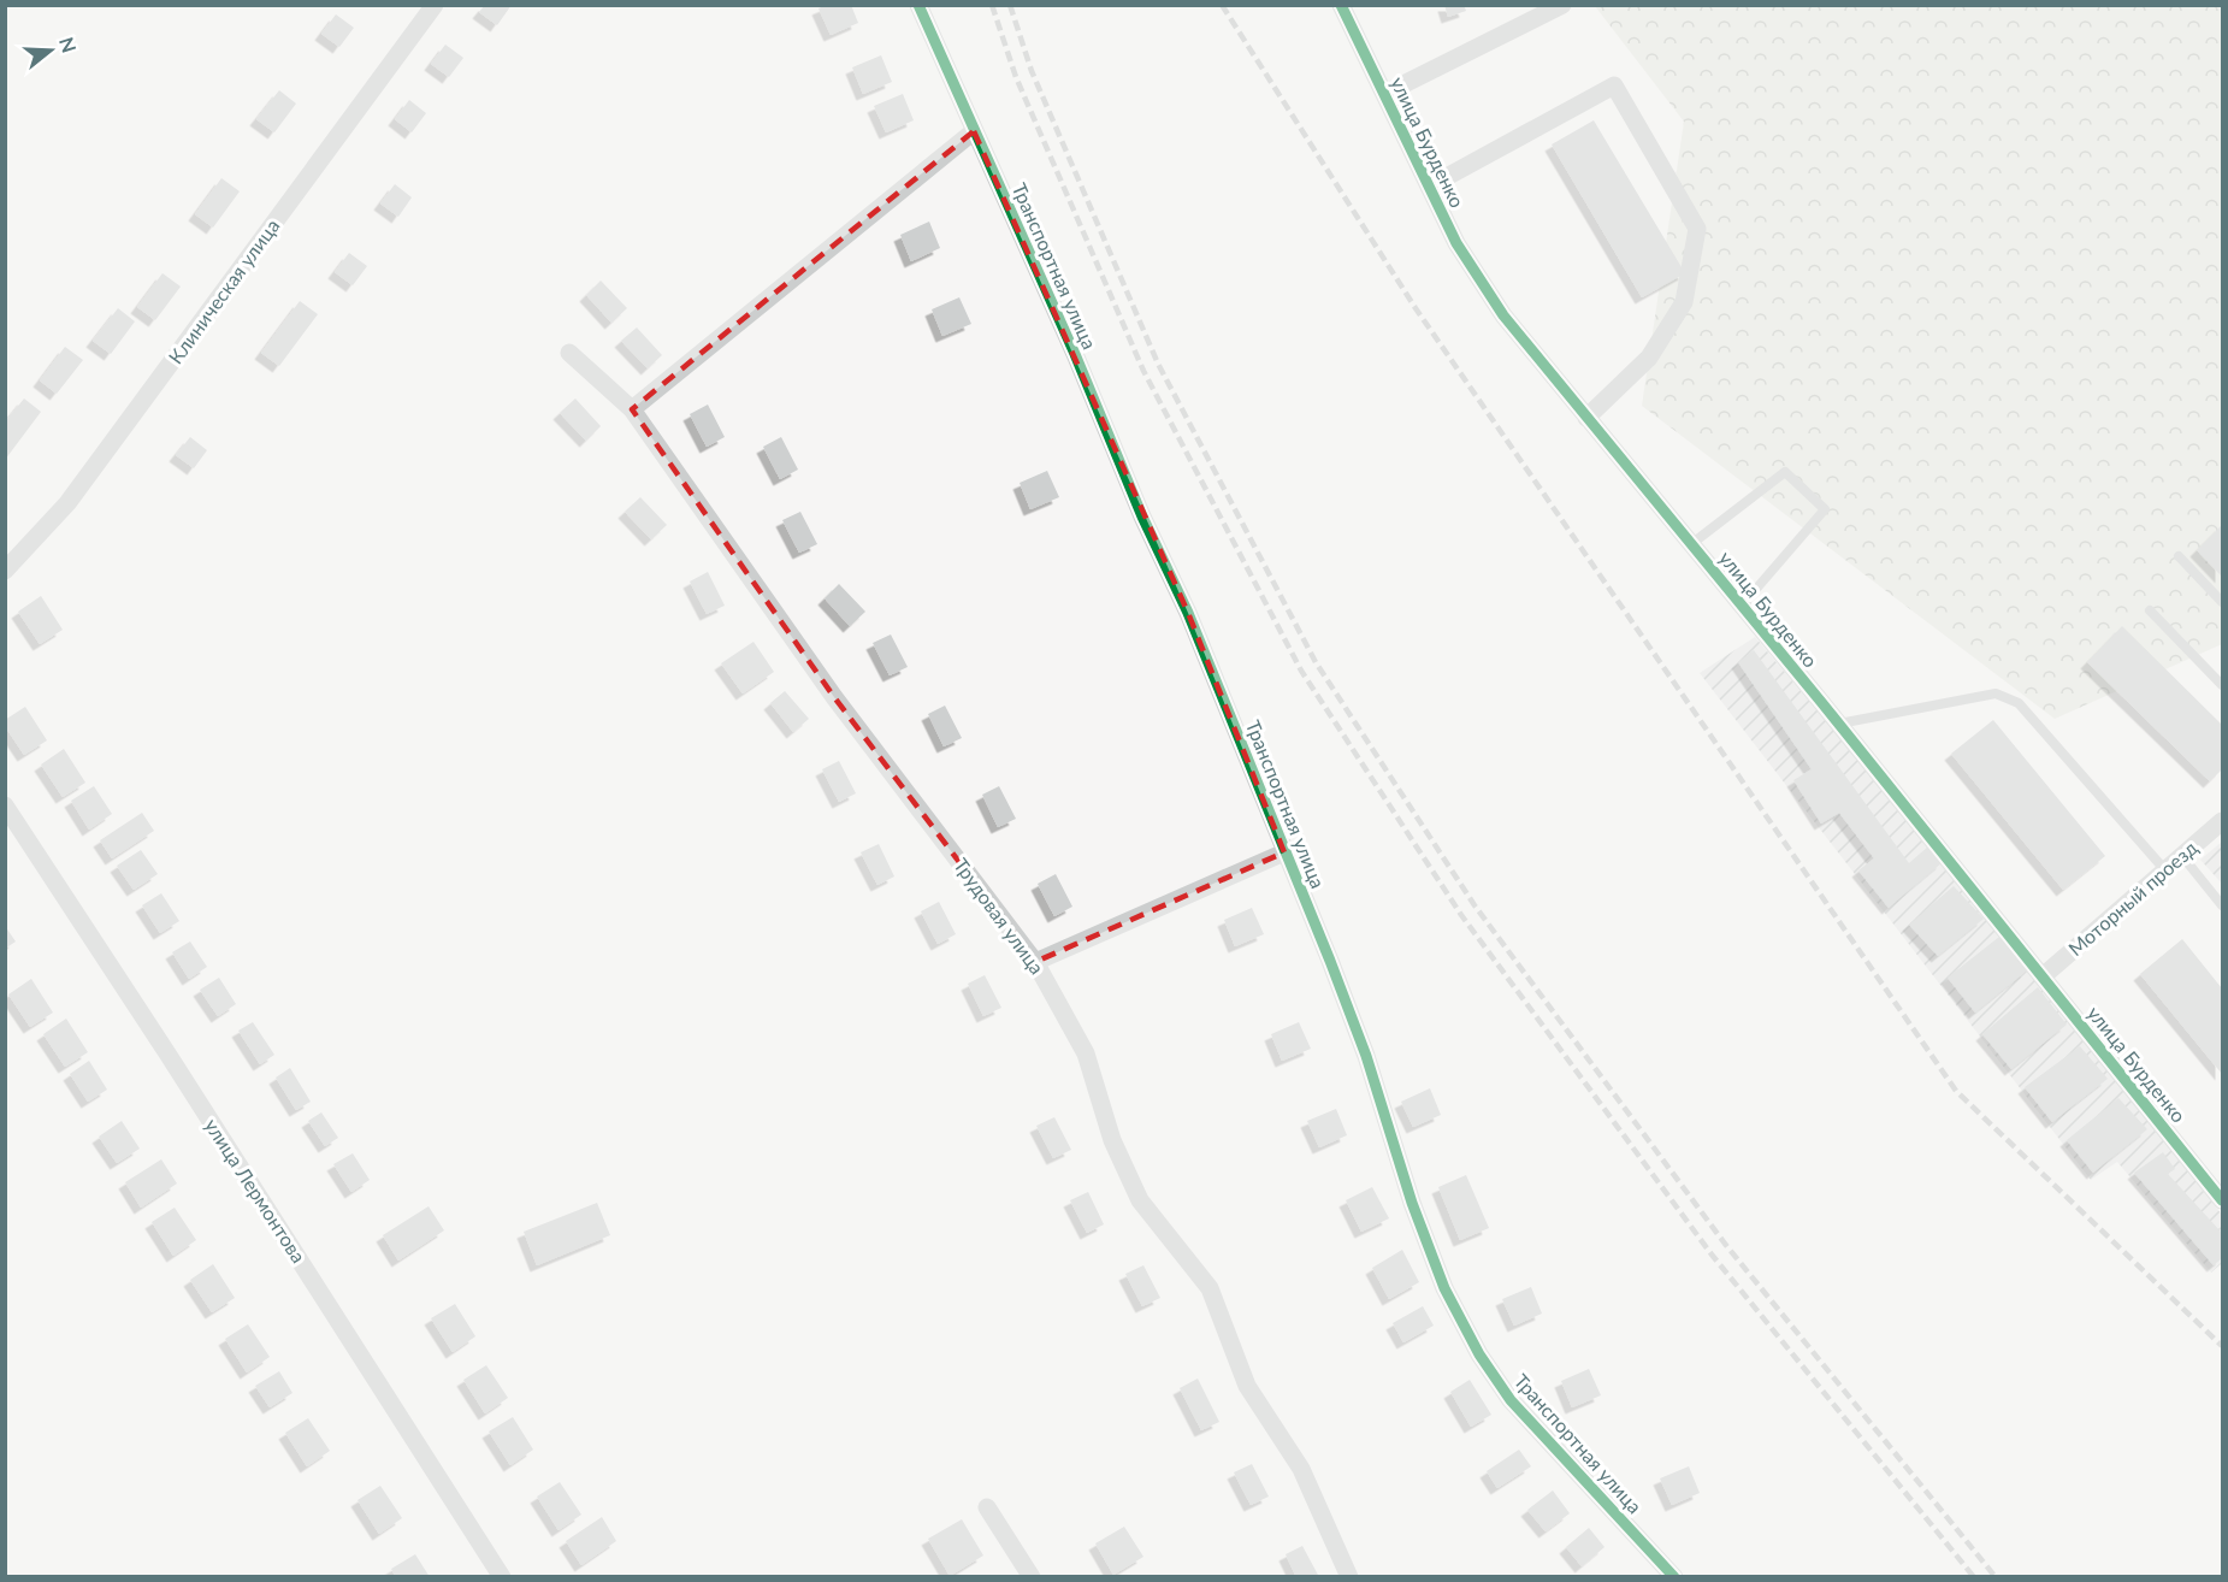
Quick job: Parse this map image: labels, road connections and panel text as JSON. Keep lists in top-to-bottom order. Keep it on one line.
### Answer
{"streets":{"street":["улица Бурденко","Транспортная улица","Клиническая улица","Моторный проезд","Трудовая улица","улица Лермонтова"]},"crossings":[["улица Бурденко","Моторный проезд"]],"north":"right"}
